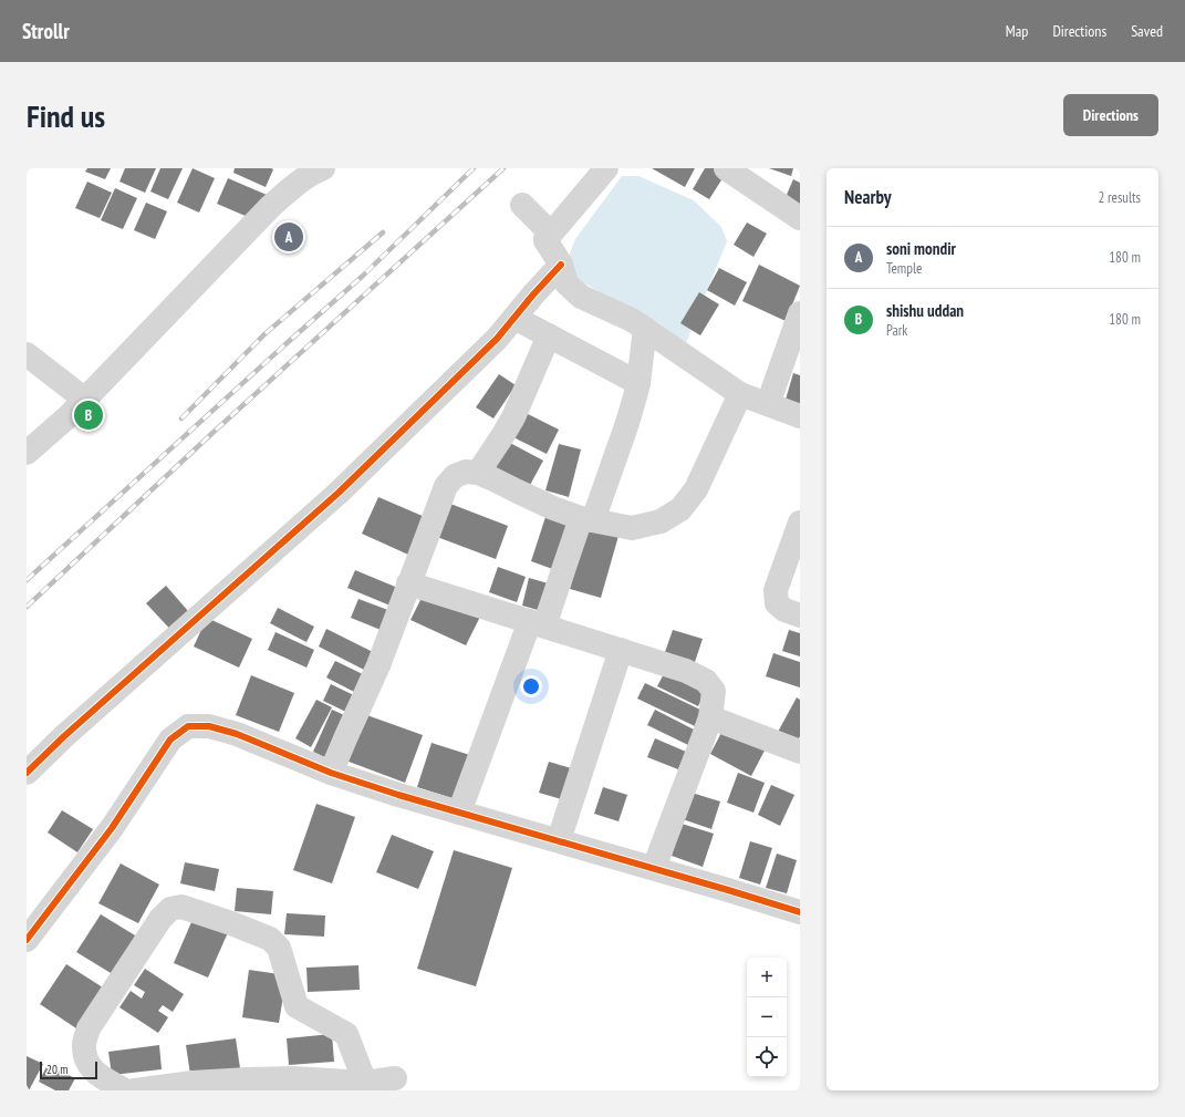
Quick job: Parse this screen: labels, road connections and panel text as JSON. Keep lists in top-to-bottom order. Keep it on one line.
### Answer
{"scale_bar":"20 m","page":{"header":"Strollr","nav":["Map","Directions","Saved"],"buttons":"Directions","title":"Find us","heading":["Nearby","2 results"],"pins":["A","B"],"list":[{"mark":"A","name":"soni mondir","note":"Temple","value":"180 m"},{"mark":"B","name":"shishu uddan","note":"Park","value":"180 m"}],"map_buttons":["+","−"],"scale":"20 m"}}
